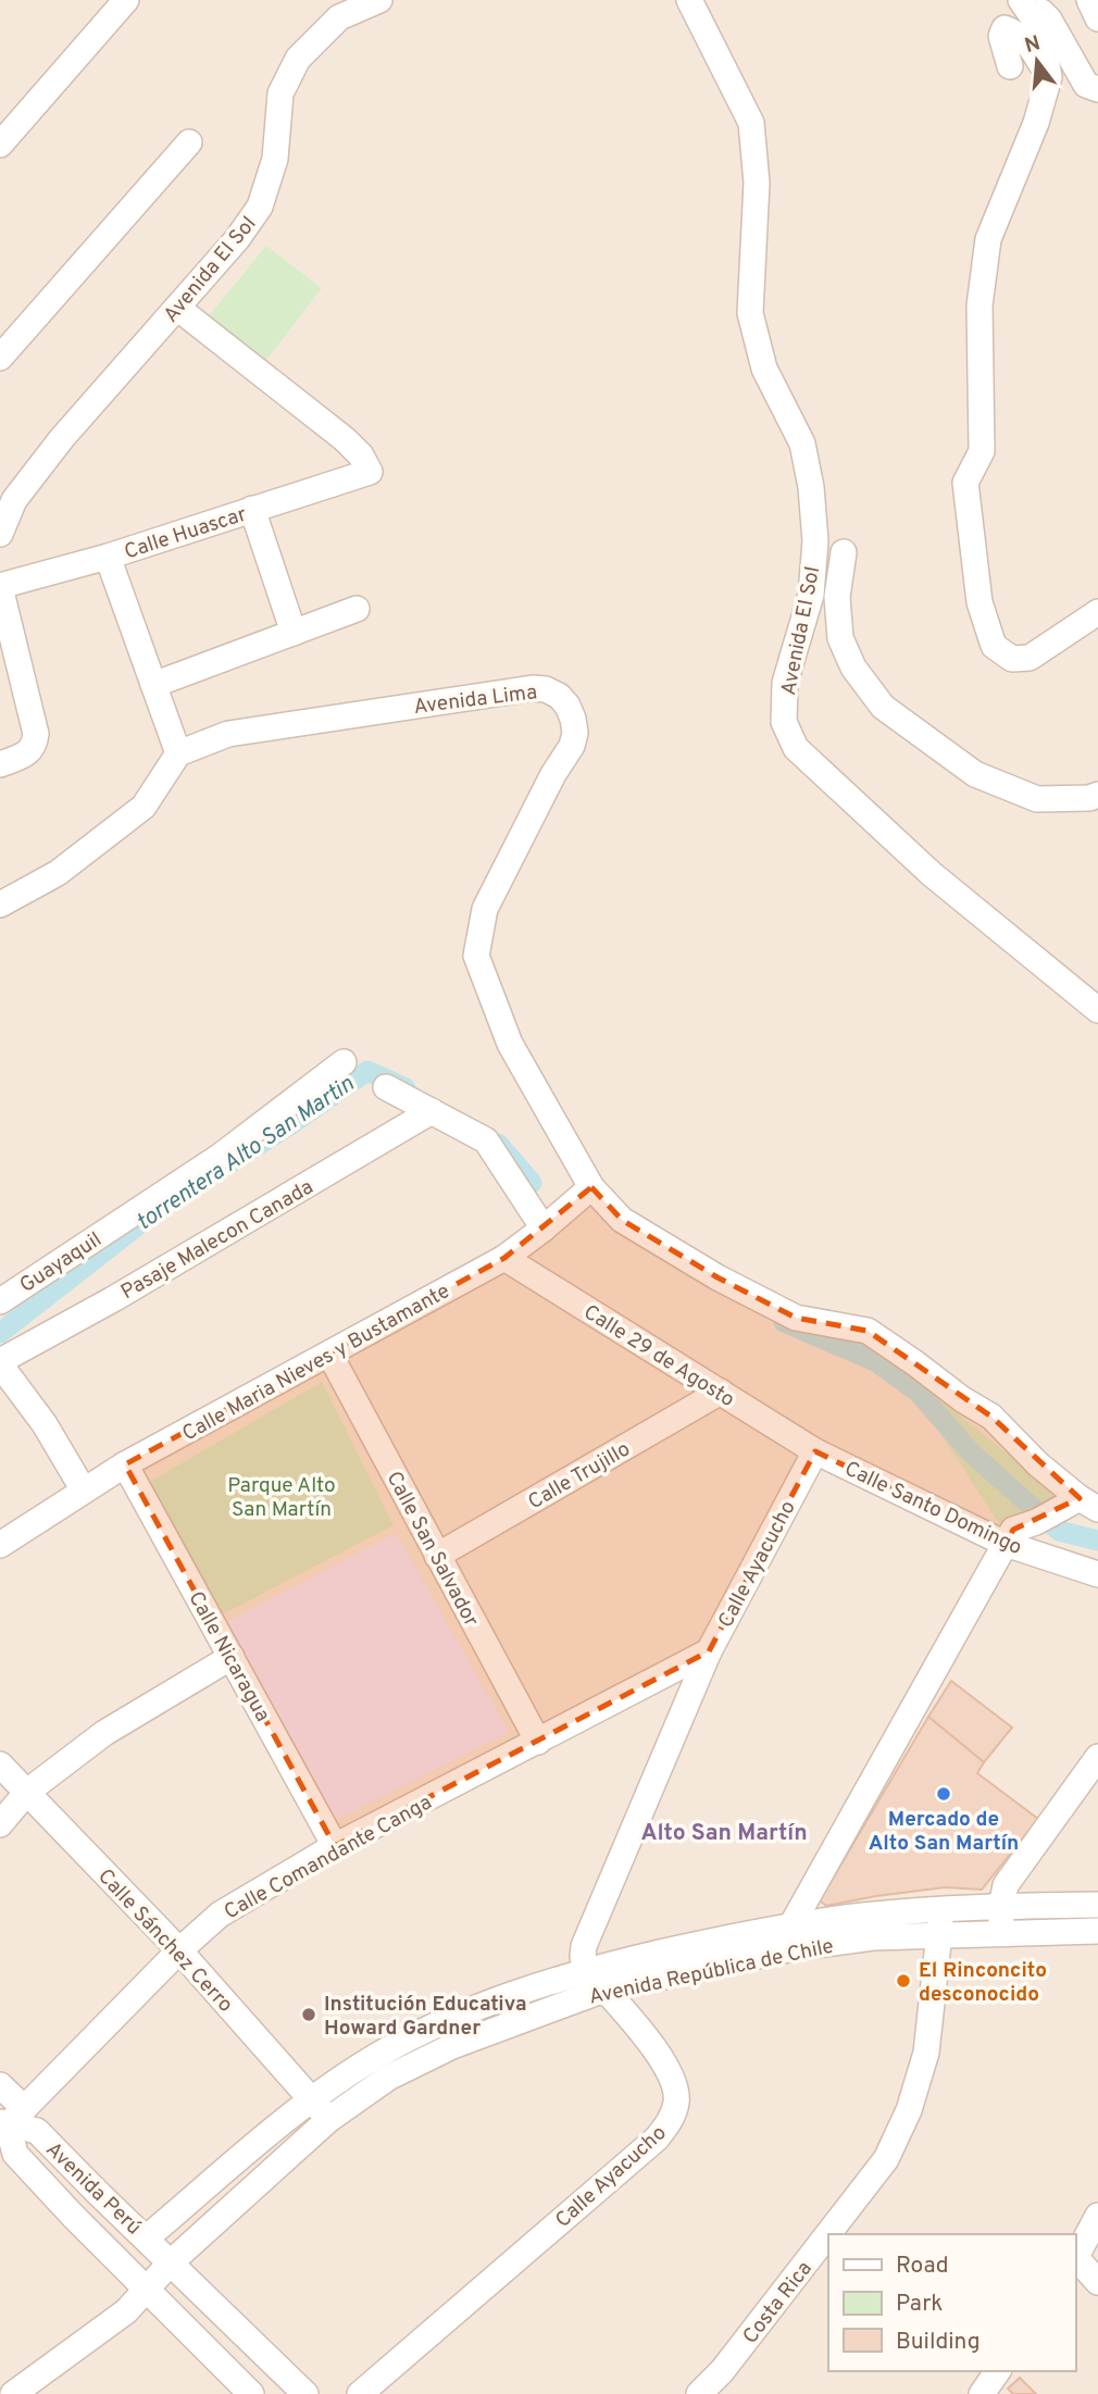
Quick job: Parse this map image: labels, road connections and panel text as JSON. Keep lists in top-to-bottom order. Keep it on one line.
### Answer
{"streets":{"street":["Avenida El Sol","Calle Huascar","Avenida Lima","Pasaje Malecon Canada","Guayaquil","Calle 29 de Agosto","Calle Maria Nieves y Bustamante","Calle Trujillo","Calle Santo Domingo","Calle San Salvador","Calle Ayacucho","Calle Nicaragua","Calle Comandante Canga","Calle Sánchez Cerro","Avenida República de Chile","Avenida Perú","Costa Rica"]},"crossings":[["Avenida El Sol","Calle Huascar"],["Avenida Lima","Calle Maria Nieves y Bustamante"],["Calle 29 de Agosto","Calle Maria Nieves y Bustamante"],["Calle 29 de Agosto","Calle Trujillo"],["Calle 29 de Agosto","Calle Santo Domingo"],["Calle 29 de Agosto","Calle Ayacucho"],["Calle Maria Nieves y Bustamante","Calle San Salvador"],["Calle Maria Nieves y Bustamante","Calle Nicaragua"],["Calle Trujillo","Calle San Salvador"],["Calle Santo Domingo","Calle Ayacucho"],["Calle San Salvador","Calle Comandante Canga"],["Calle Ayacucho","Calle Comandante Canga"],["Calle Ayacucho","Avenida República de Chile"],["Calle Nicaragua","Calle Comandante Canga"],["Calle Comandante Canga","Calle Sánchez Cerro"],["Calle Comandante Canga","Avenida Perú"],["Calle Sánchez Cerro","Avenida República de Chile"],["Avenida República de Chile","Avenida Perú"],["Avenida República de Chile","Costa Rica"]],"districts":["Alto San Martín"],"water":["torrentera Alto San Martin"],"parks":["Parque Alto San Martín"],"places":["Mercado de Alto San Martín","El Rinconcito desconocido","Institución Educativa Howard Gardner"],"legend":["Road","Park","Building"],"north":"top"}
